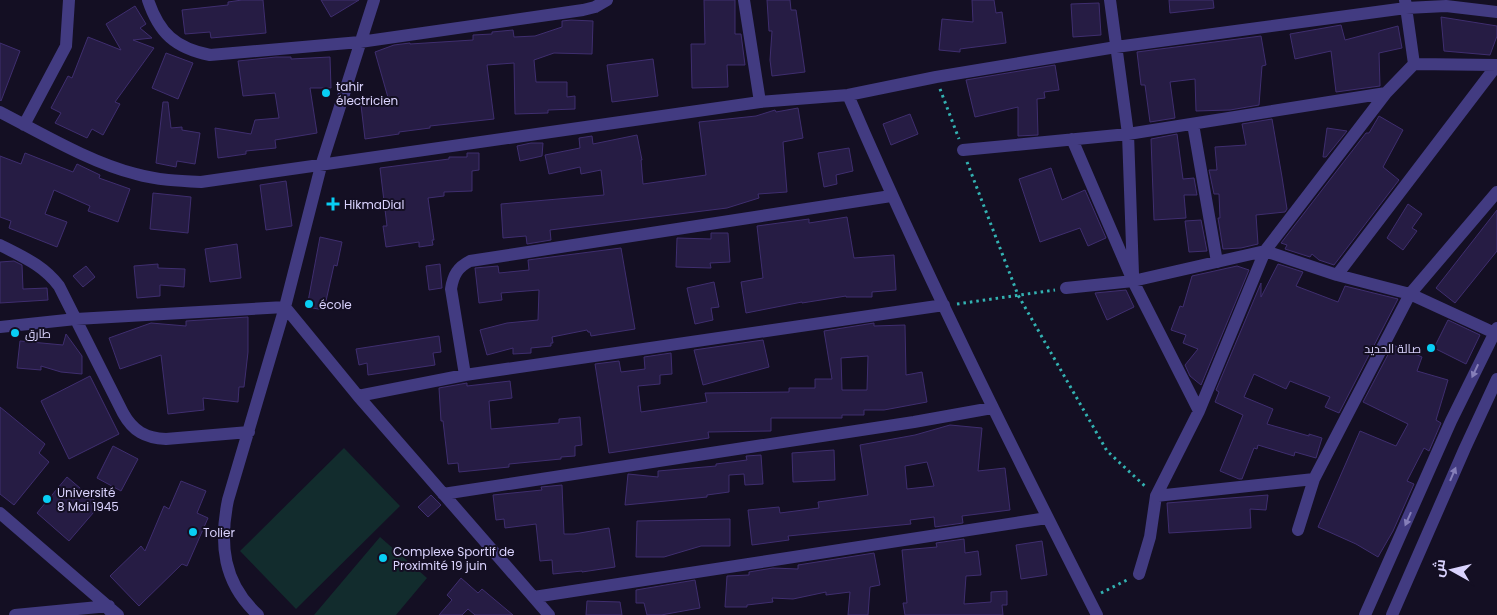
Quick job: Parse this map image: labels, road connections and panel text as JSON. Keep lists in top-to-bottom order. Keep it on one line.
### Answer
{"places":{"other":["tahir électricien","école","طارق","صالة الحديد","Université 8 Mai 1945","Tolier","Complexe Sportif de Proximité 19 juin"],"health":["HikmaDial"]},"north":"left"}
